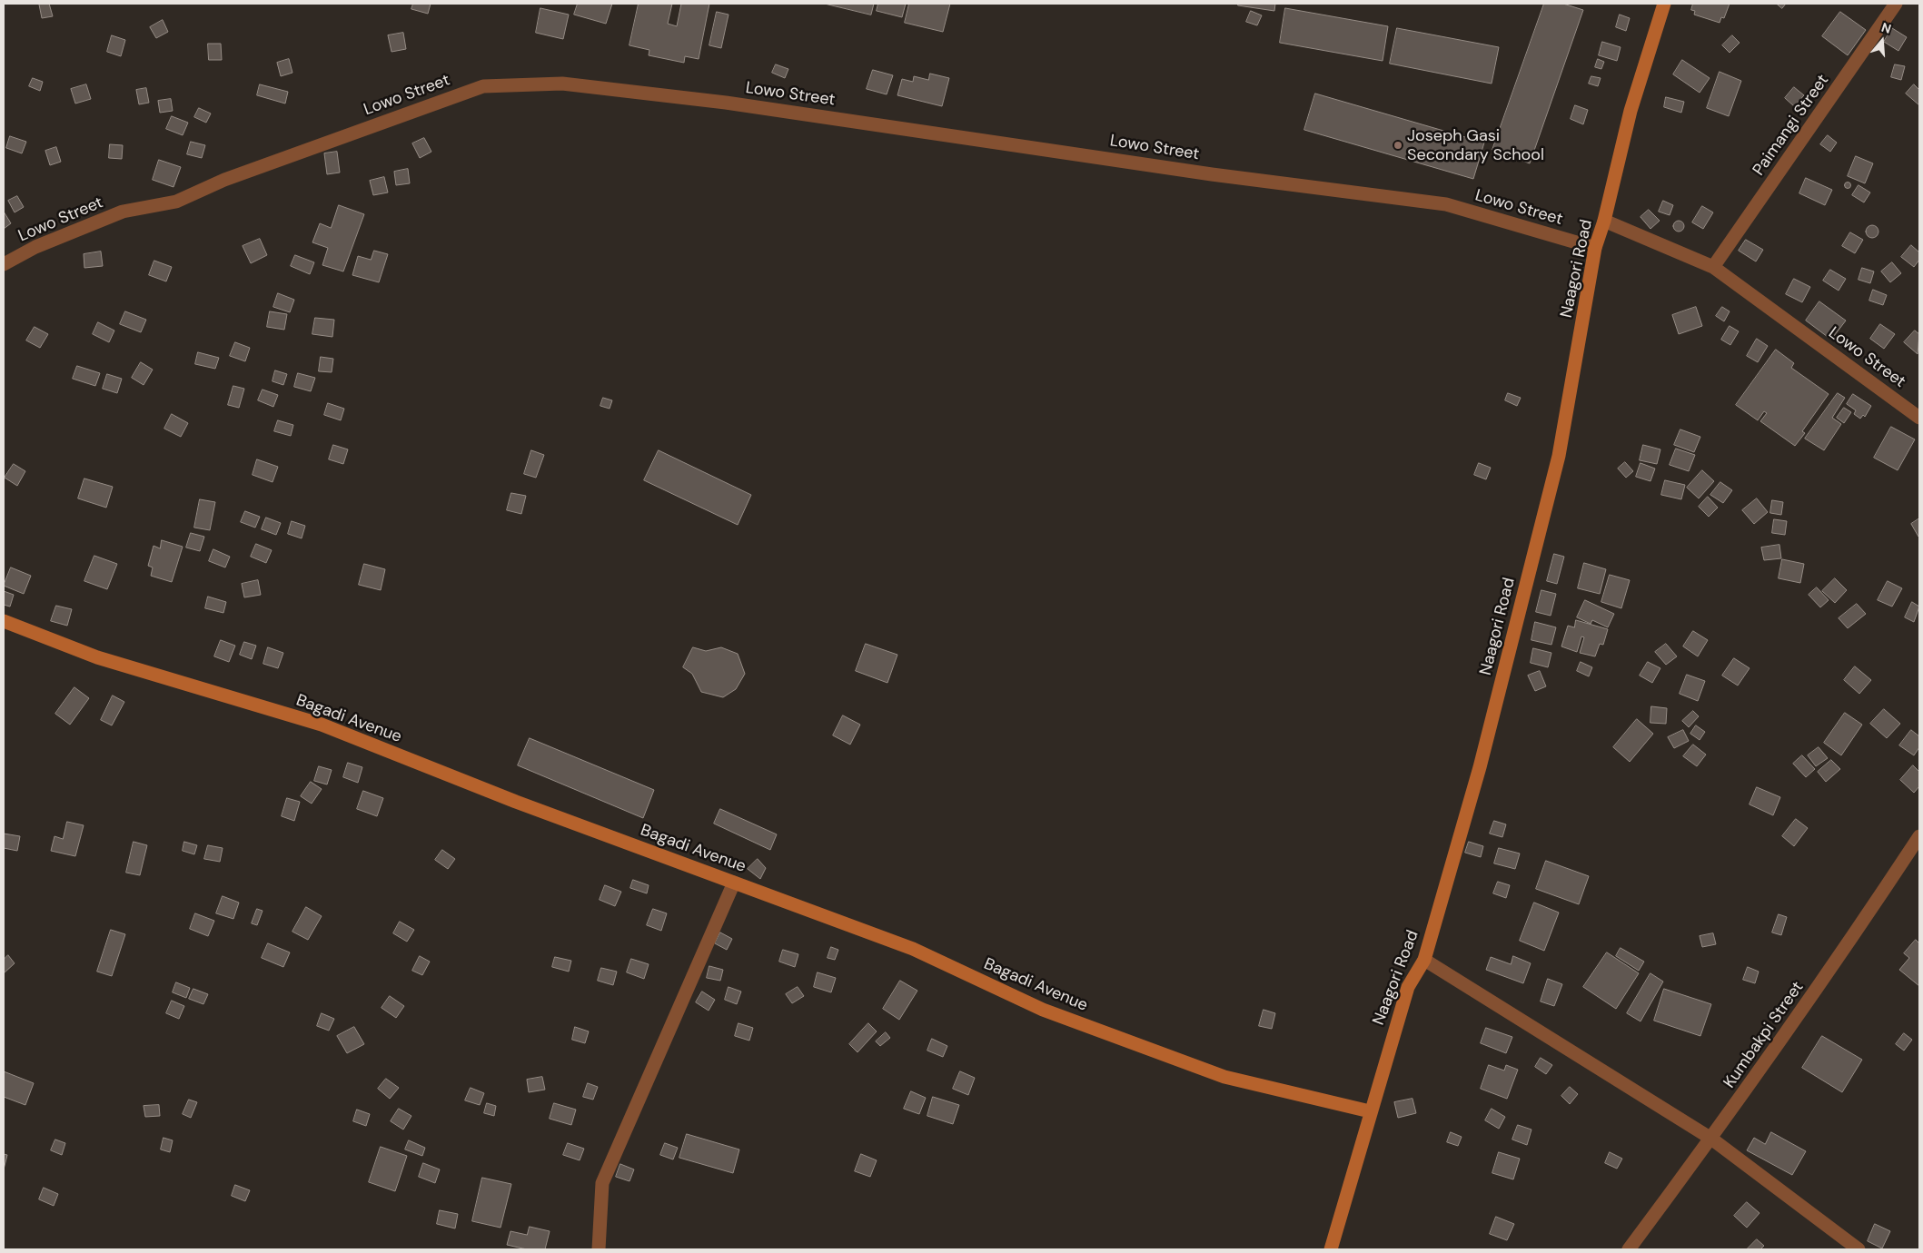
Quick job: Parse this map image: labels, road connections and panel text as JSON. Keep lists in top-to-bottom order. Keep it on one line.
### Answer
{"streets":{"street":["Lowo Street","Paimangi Street","Naagori Road","Bagadi Avenue","Kumbakpi Street"]},"crossings":[["Lowo Street","Paimangi Street"],["Lowo Street","Naagori Road"],["Naagori Road","Bagadi Avenue"]],"places":["Joseph Gasi Secondary School"],"north":"top"}
